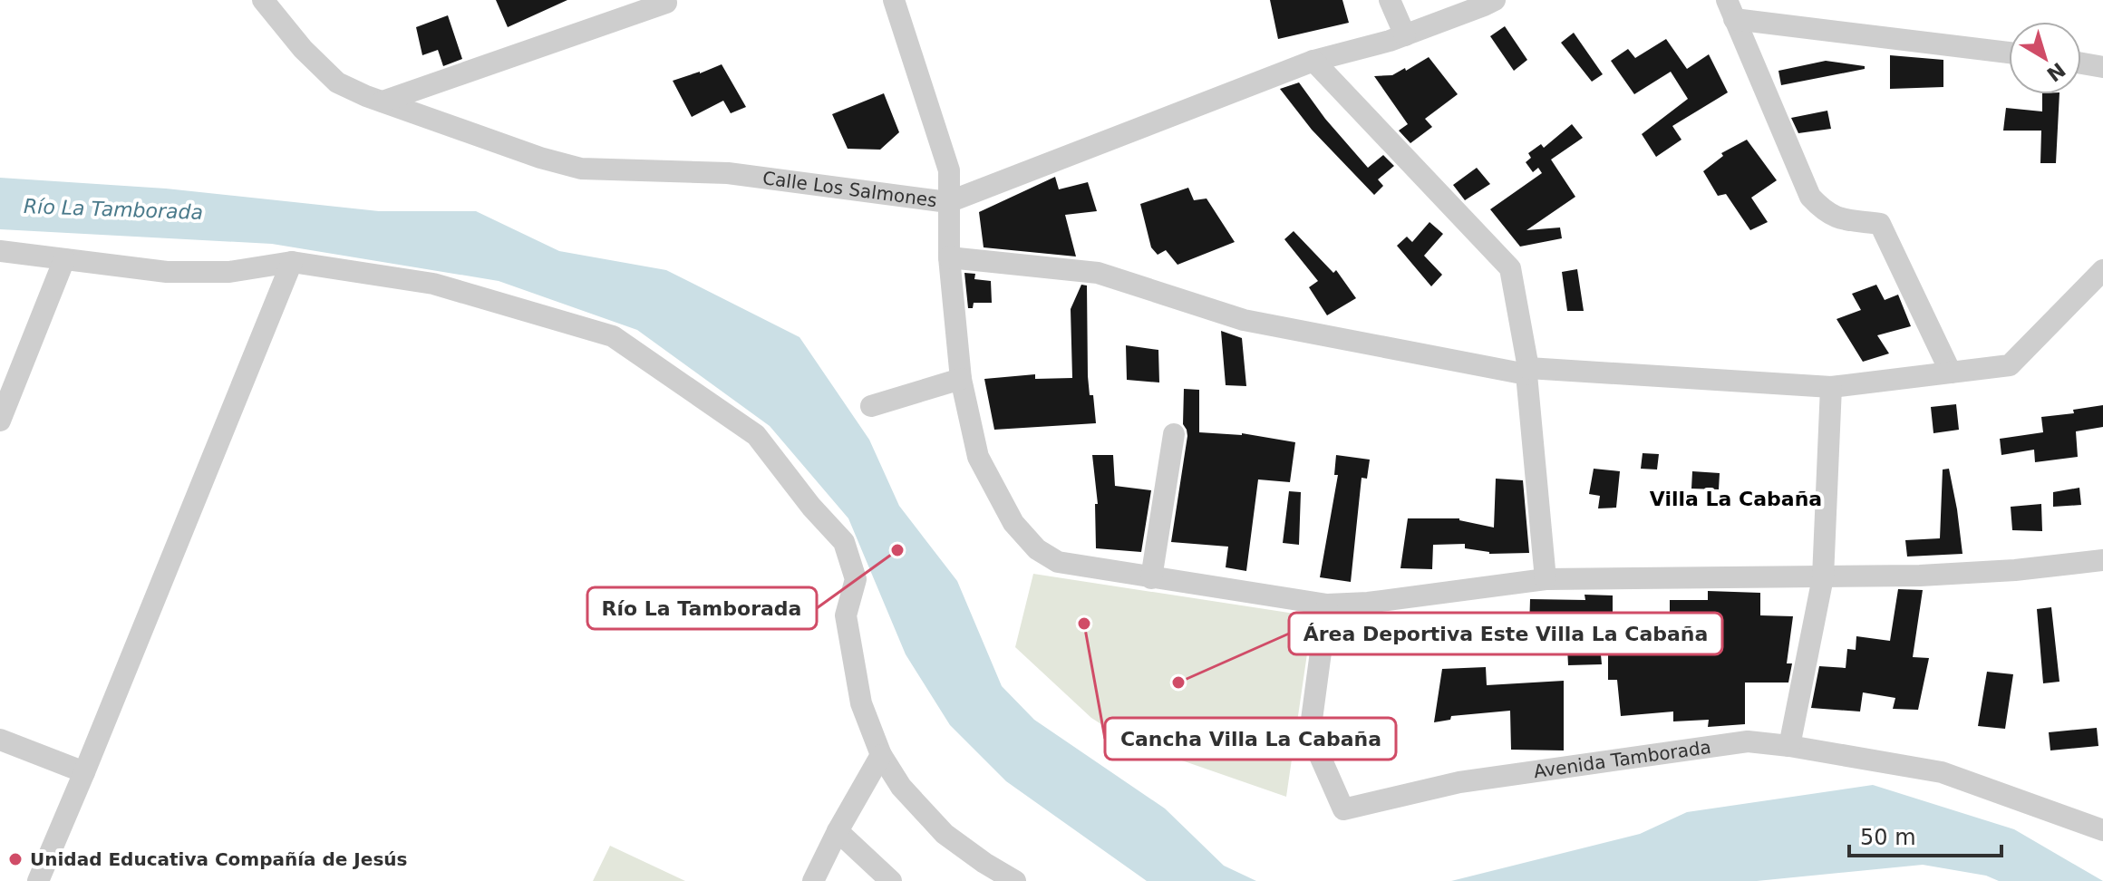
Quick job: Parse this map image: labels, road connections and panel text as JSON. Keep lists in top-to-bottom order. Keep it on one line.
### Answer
{"streets":{"street":["Calle Los Salmones","Avenida Tamborada"]},"districts":["Villa La Cabaña"],"water":["Río La Tamborada"],"places":["Río La Tamborada","Cancha Villa La Cabaña","Área Deportiva Este Villa La Cabaña","Unidad Educativa Compañía de Jesús"],"scale_bar":"50 m","north":"bottom right"}
